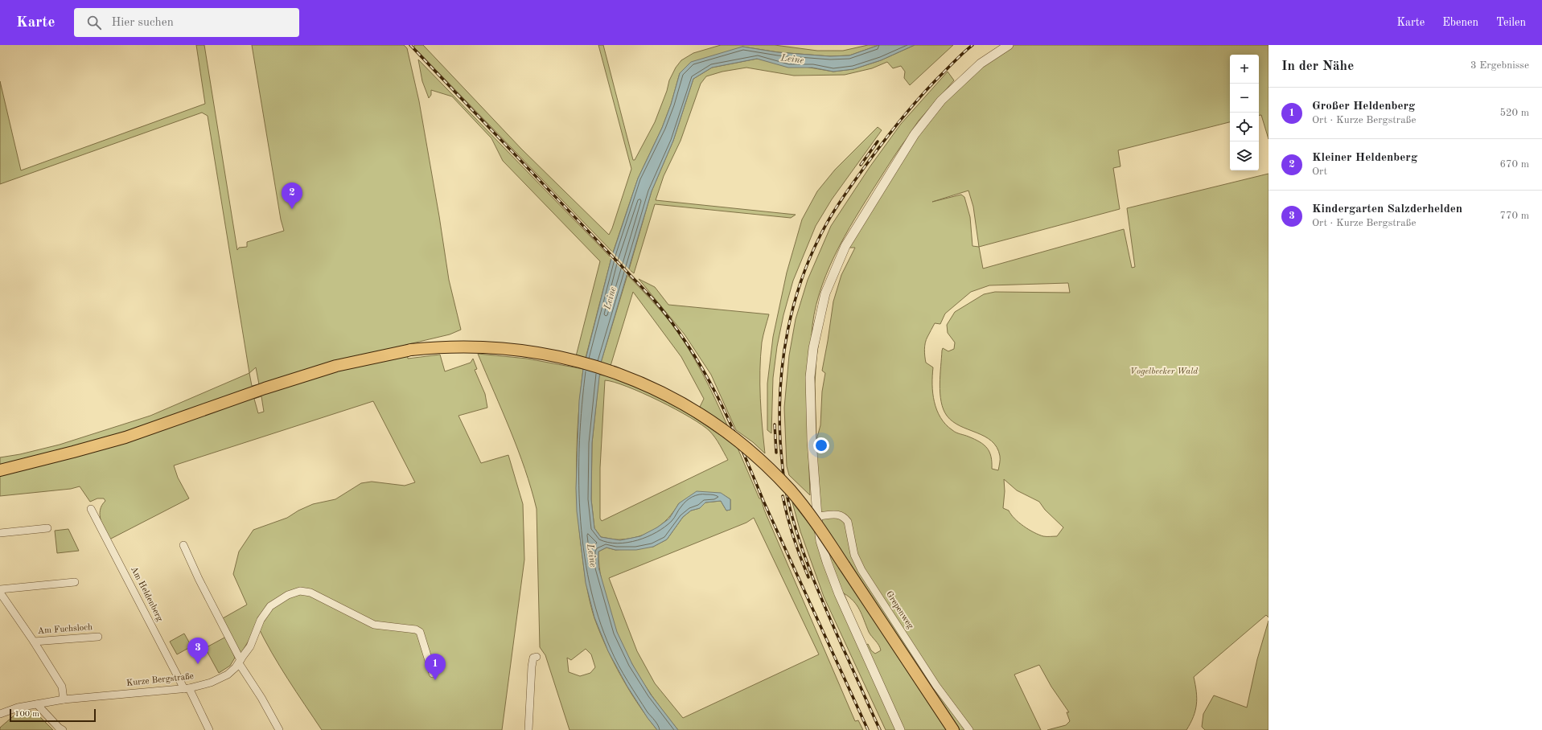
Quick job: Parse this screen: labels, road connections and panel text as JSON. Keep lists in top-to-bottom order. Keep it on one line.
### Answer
{"streets":{"street":["Am Heldenberg","Grepenweg","Am Fuchsloch","Kurze Bergstraße"]},"crossings":[["Am Heldenberg","Kurze Bergstraße"],["Am Fuchsloch","Kurze Bergstraße"]],"water":["Leine"],"parks":["Vogelbecker Wald"],"scale_bar":"100 m","page":{"header":"Karte","search":"Hier suchen","nav":["Karte","Ebenen","Teilen"],"heading":["In der Nähe","3 Ergebnisse"],"map_buttons":["+","−"],"list":[{"mark":"1","name":"Großer Heldenberg","note":"Ort · Kurze Bergstraße","value":"520 m"},{"mark":"2","name":"Kleiner Heldenberg","note":"Ort","value":"670 m"},{"mark":"3","name":"Kindergarten Salzderhelden","note":"Ort · Kurze Bergstraße","value":"770 m"}],"pins":["2","3","1"],"scale":"100 m"}}
